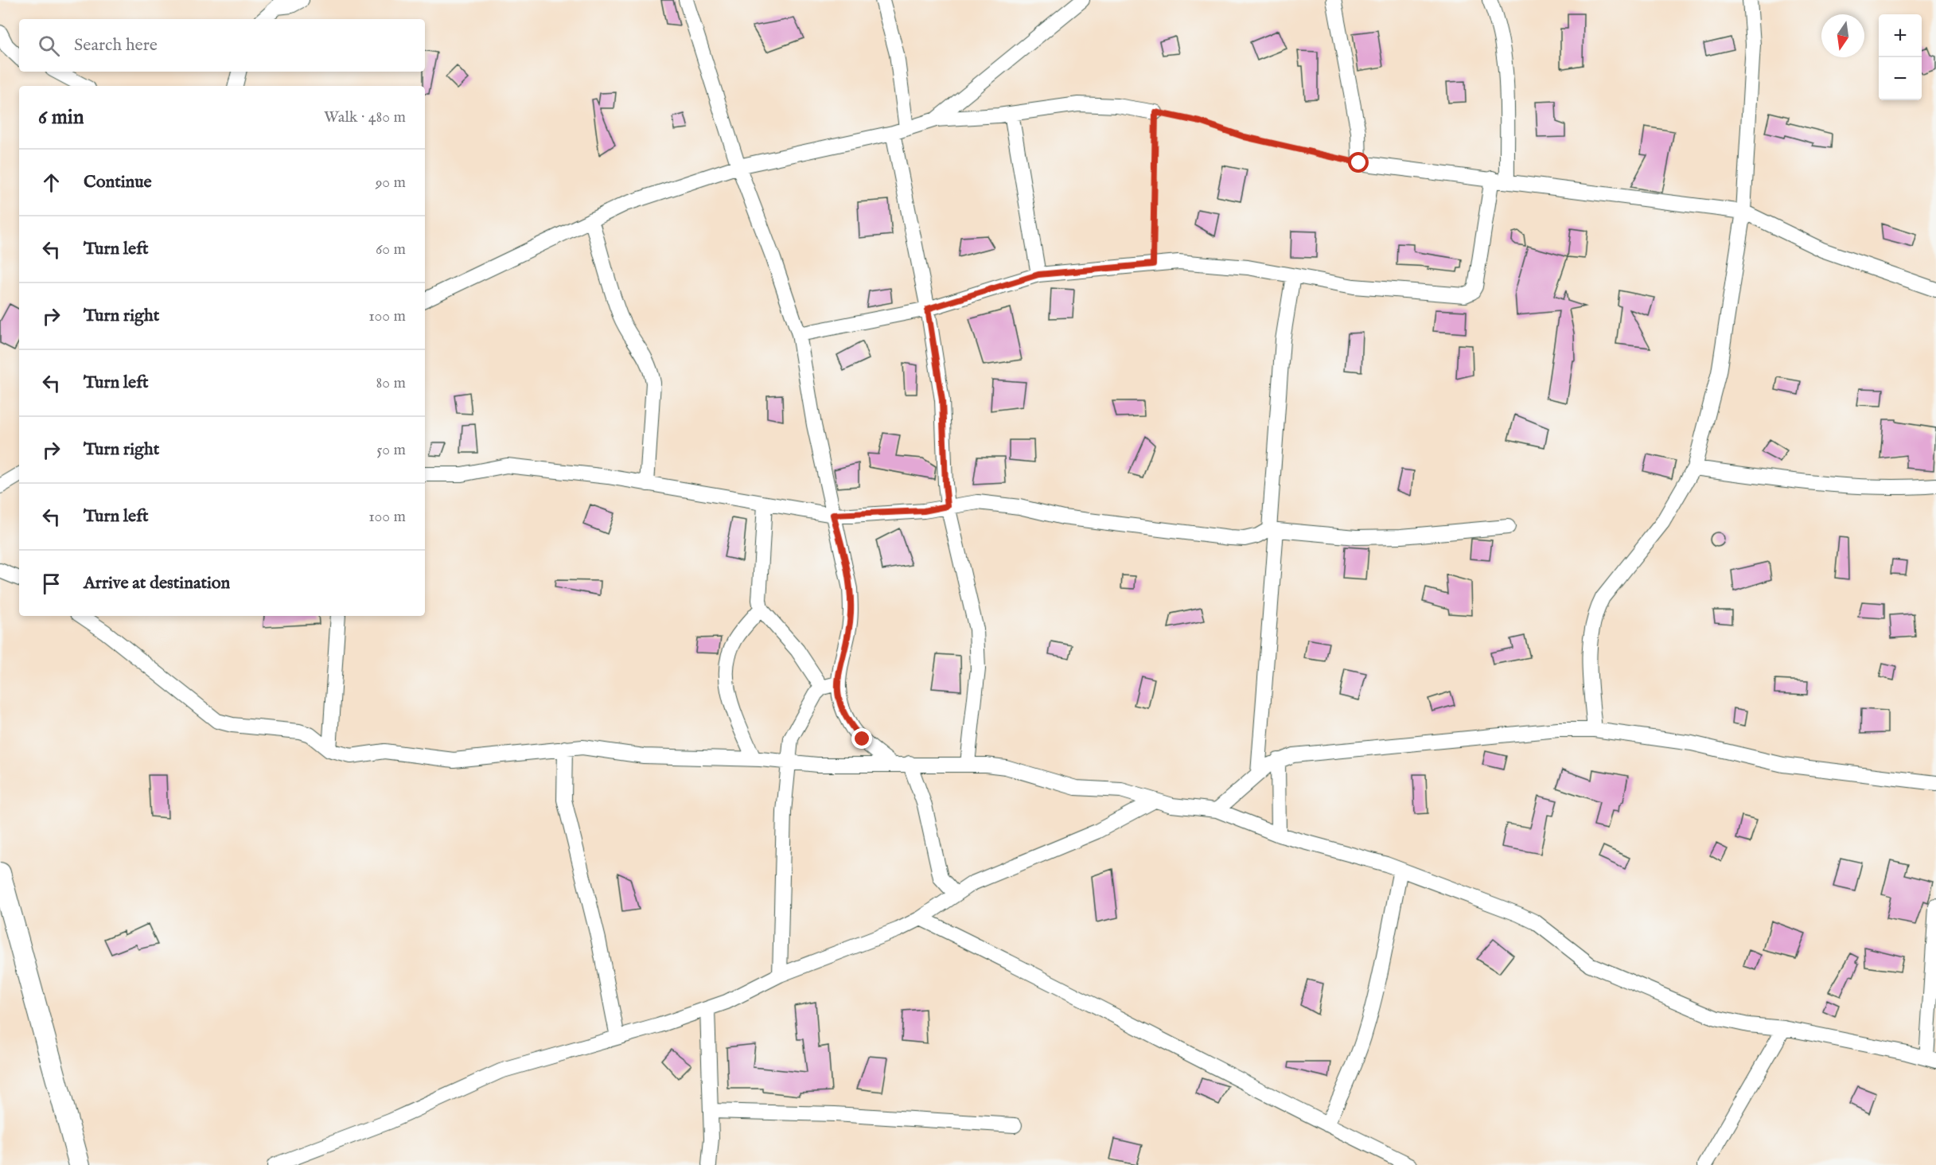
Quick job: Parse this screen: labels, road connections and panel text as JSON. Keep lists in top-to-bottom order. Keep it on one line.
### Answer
{"north":"bottom","page":{"map_buttons":["+","−"],"search":"Search here","heading":["6 min","Walk · 480 m"],"list":[["Continue","90 m"],["Turn left","60 m"],["Turn right","100 m"],["Turn left","80 m"],["Turn right","50 m"],["Turn left","100 m"],"Arrive at destination"]}}
